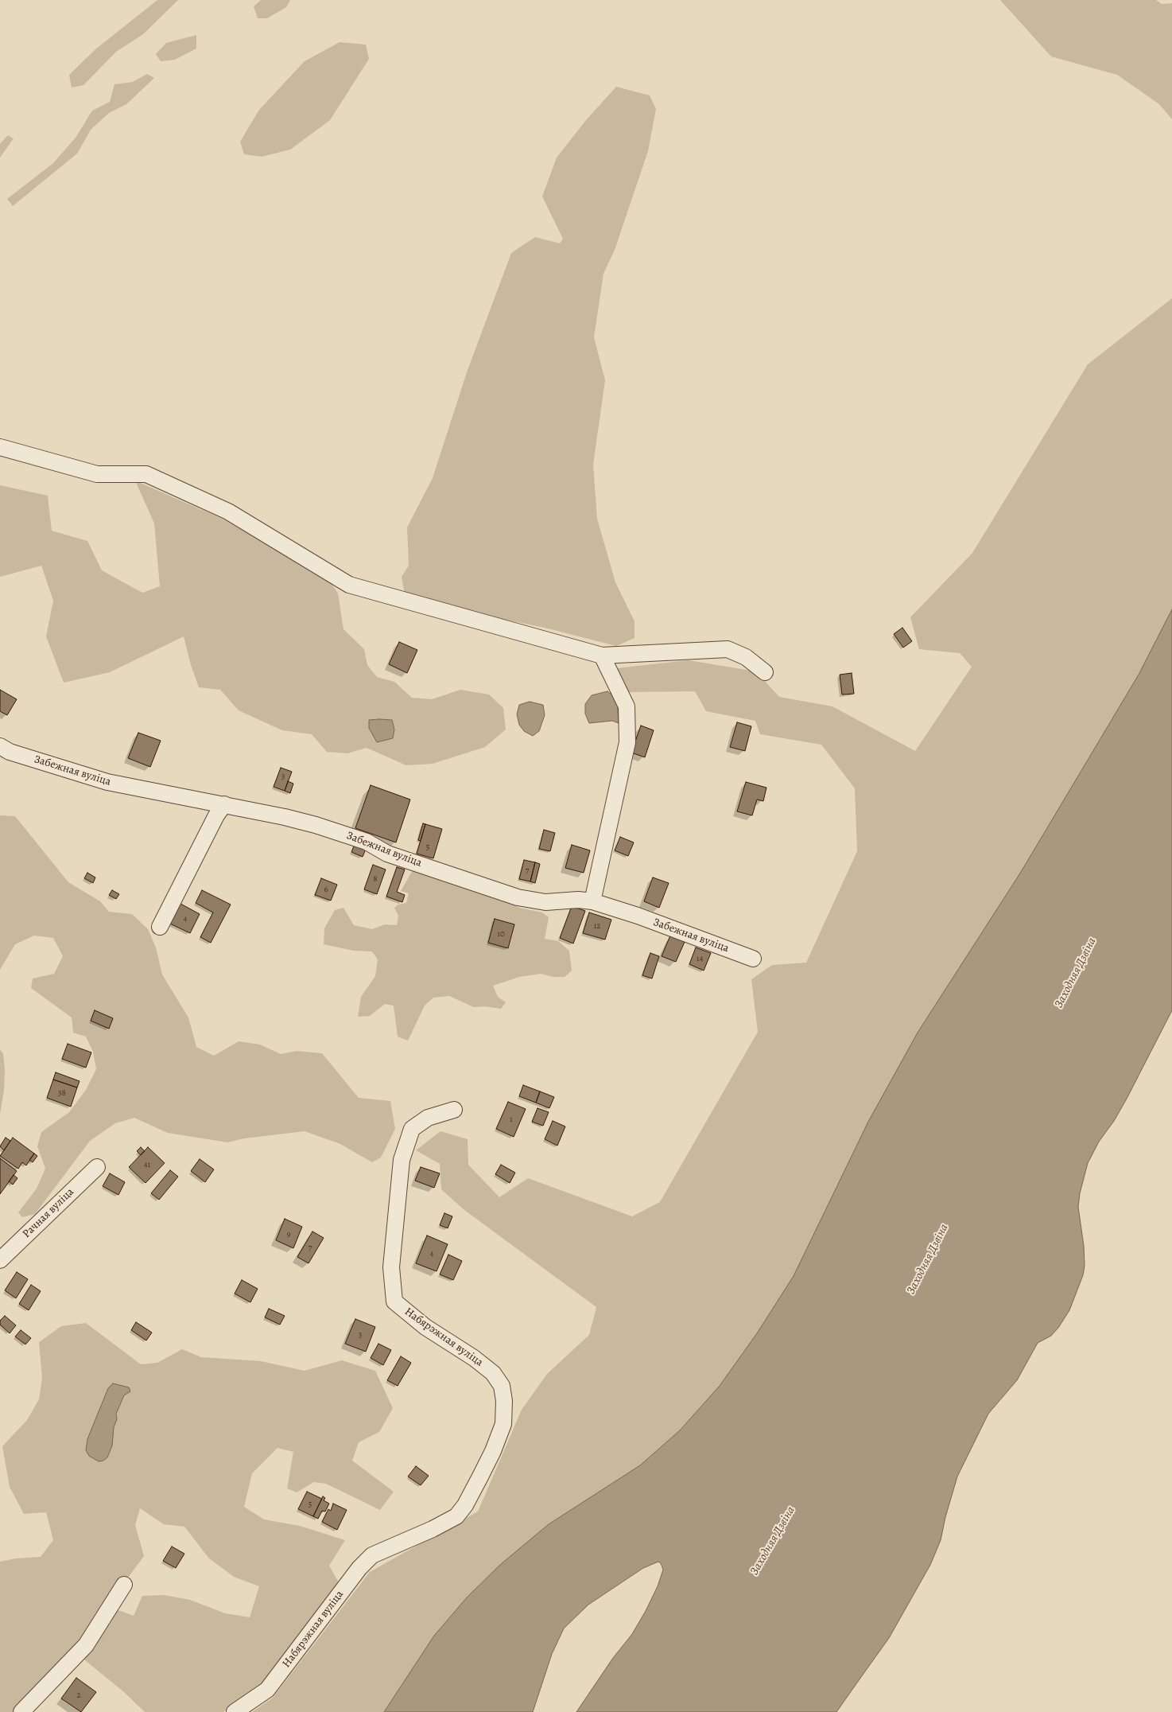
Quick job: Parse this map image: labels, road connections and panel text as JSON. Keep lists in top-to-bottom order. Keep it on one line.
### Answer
{"streets":{"street":["Забежная вуліца","Рачная вуліца","Набярэжная вуліца"]},"water":["Заходняя Дзвіна"],"house_numbers":["3","5","7","8","6","4","12","10","14","38","1","41","9","7","4","3","5","2"]}
